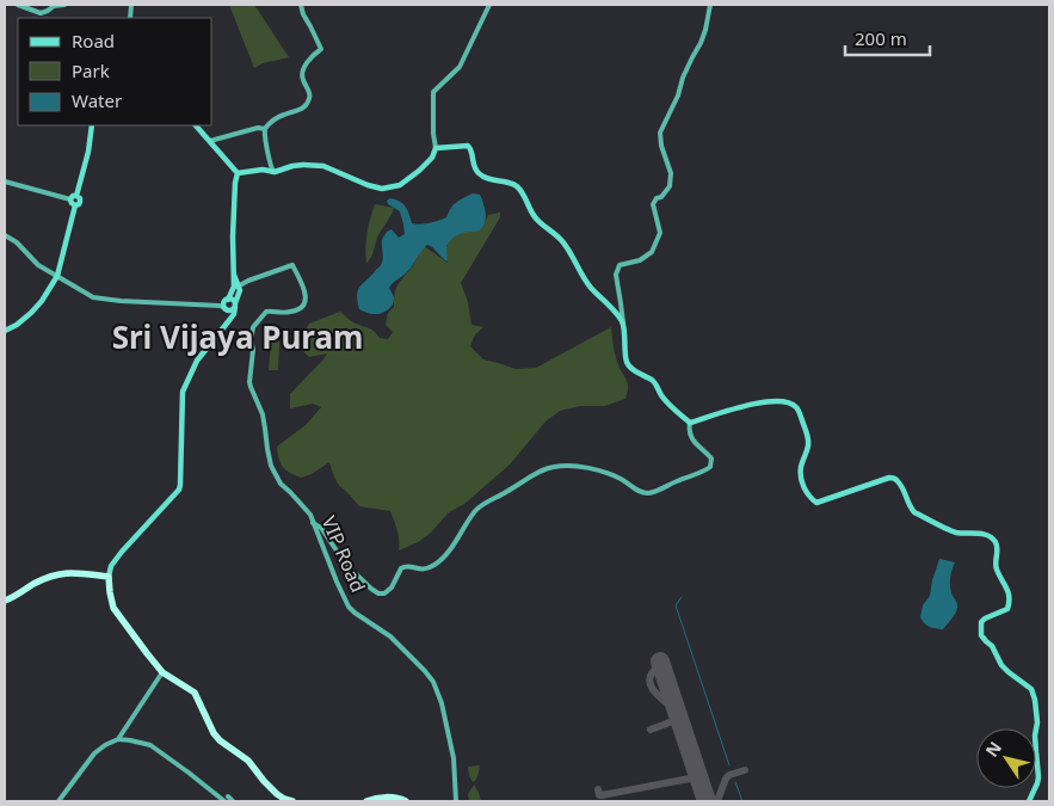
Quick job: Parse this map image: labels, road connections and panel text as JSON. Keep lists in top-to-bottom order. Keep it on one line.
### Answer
{"streets":{"main road":["VIP Road"]},"districts":["Sri Vijaya Puram"],"legend":["Road","Park","Water"],"scale_bar":"200 m","north":"top left"}
